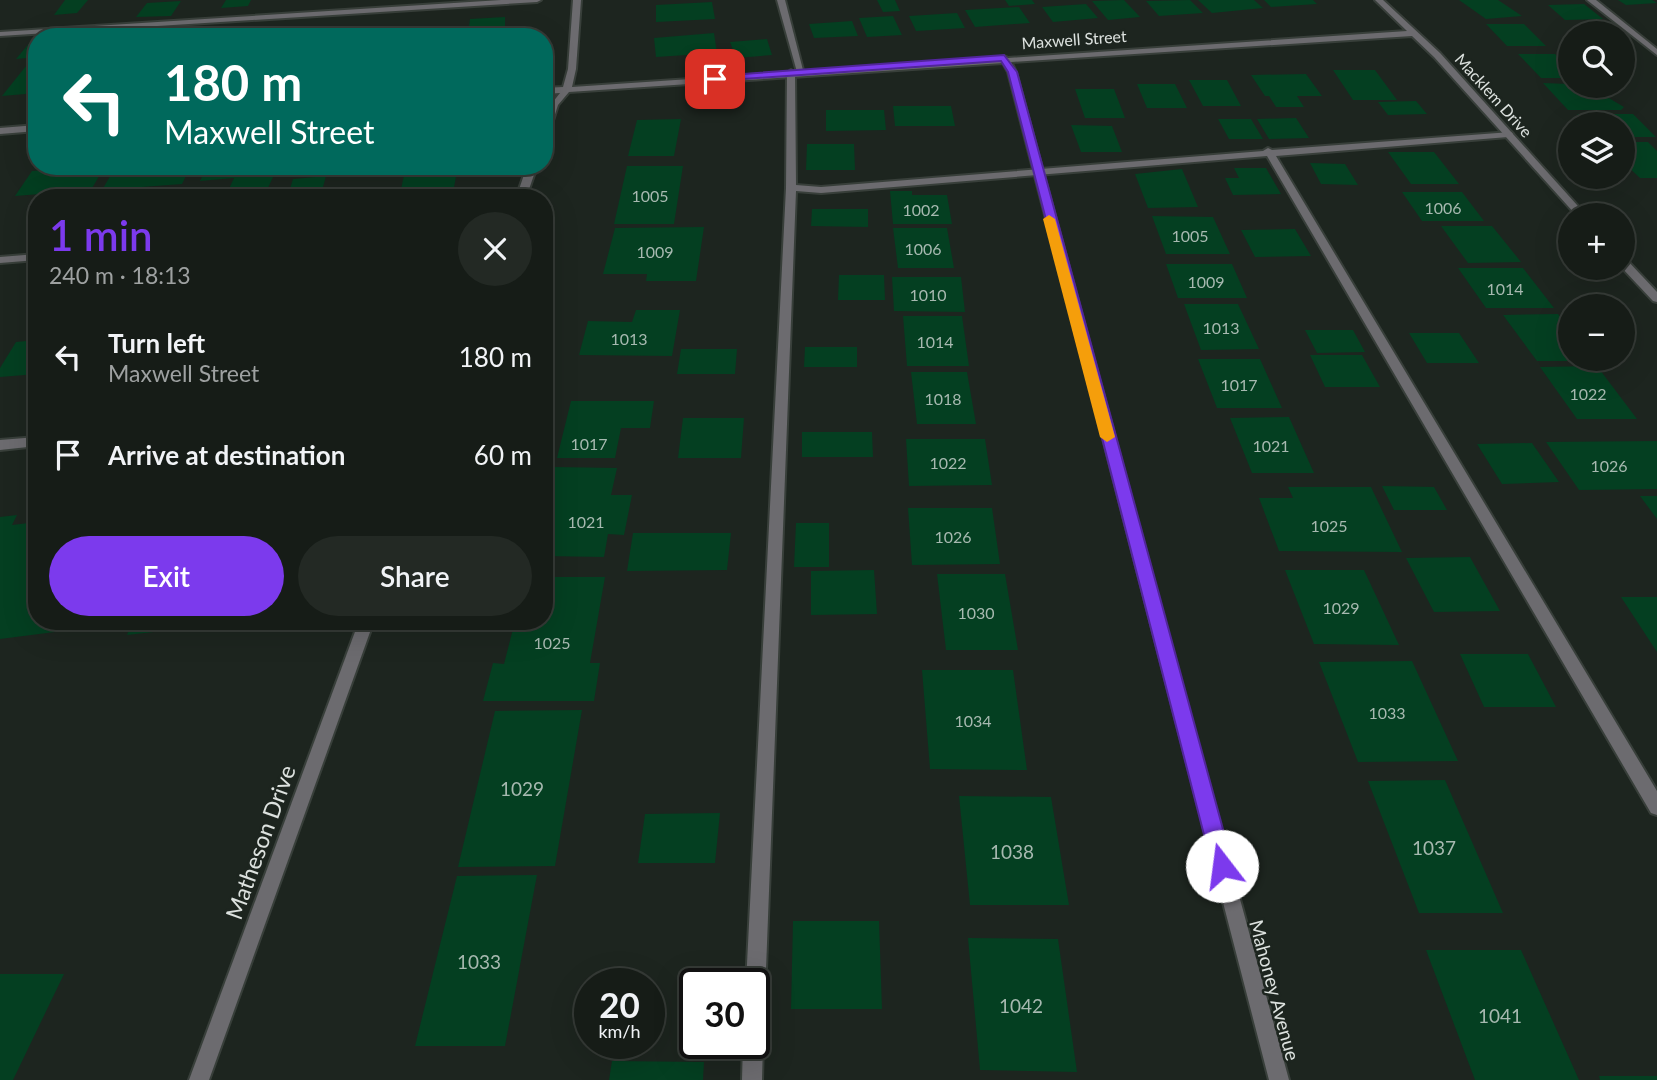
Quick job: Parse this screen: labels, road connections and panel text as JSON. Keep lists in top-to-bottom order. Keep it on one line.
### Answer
{"streets":{"street":["Maxwell Street","Macklem Drive","Matheson Drive","Mahoney Avenue"]},"crossings":[["Maxwell Street","Macklem Drive"],["Maxwell Street","Mahoney Avenue"]],"house_numbers":["1005","1006","1002","1005","1006","1009","1009","1014","1010","1013","1013","1014","1017","1022","1018","1017","1021","1022","1026","1021","1025","1026","1029","1030","1025","1033","1034","1029","1037","1038","1033","1042","1041"],"page":{"map_buttons":["+","−"],"turn":["180 m","Maxwell Street"],"heading":["1 min","240 m · 18:13"],"list":[{"name":"Turn left","note":"Maxwell Street","value":"180 m"},{"name":"Arrive at destination","value":"60 m"}],"buttons":["Exit","Share"],"speed":"20 km/h","limit":"30"}}
